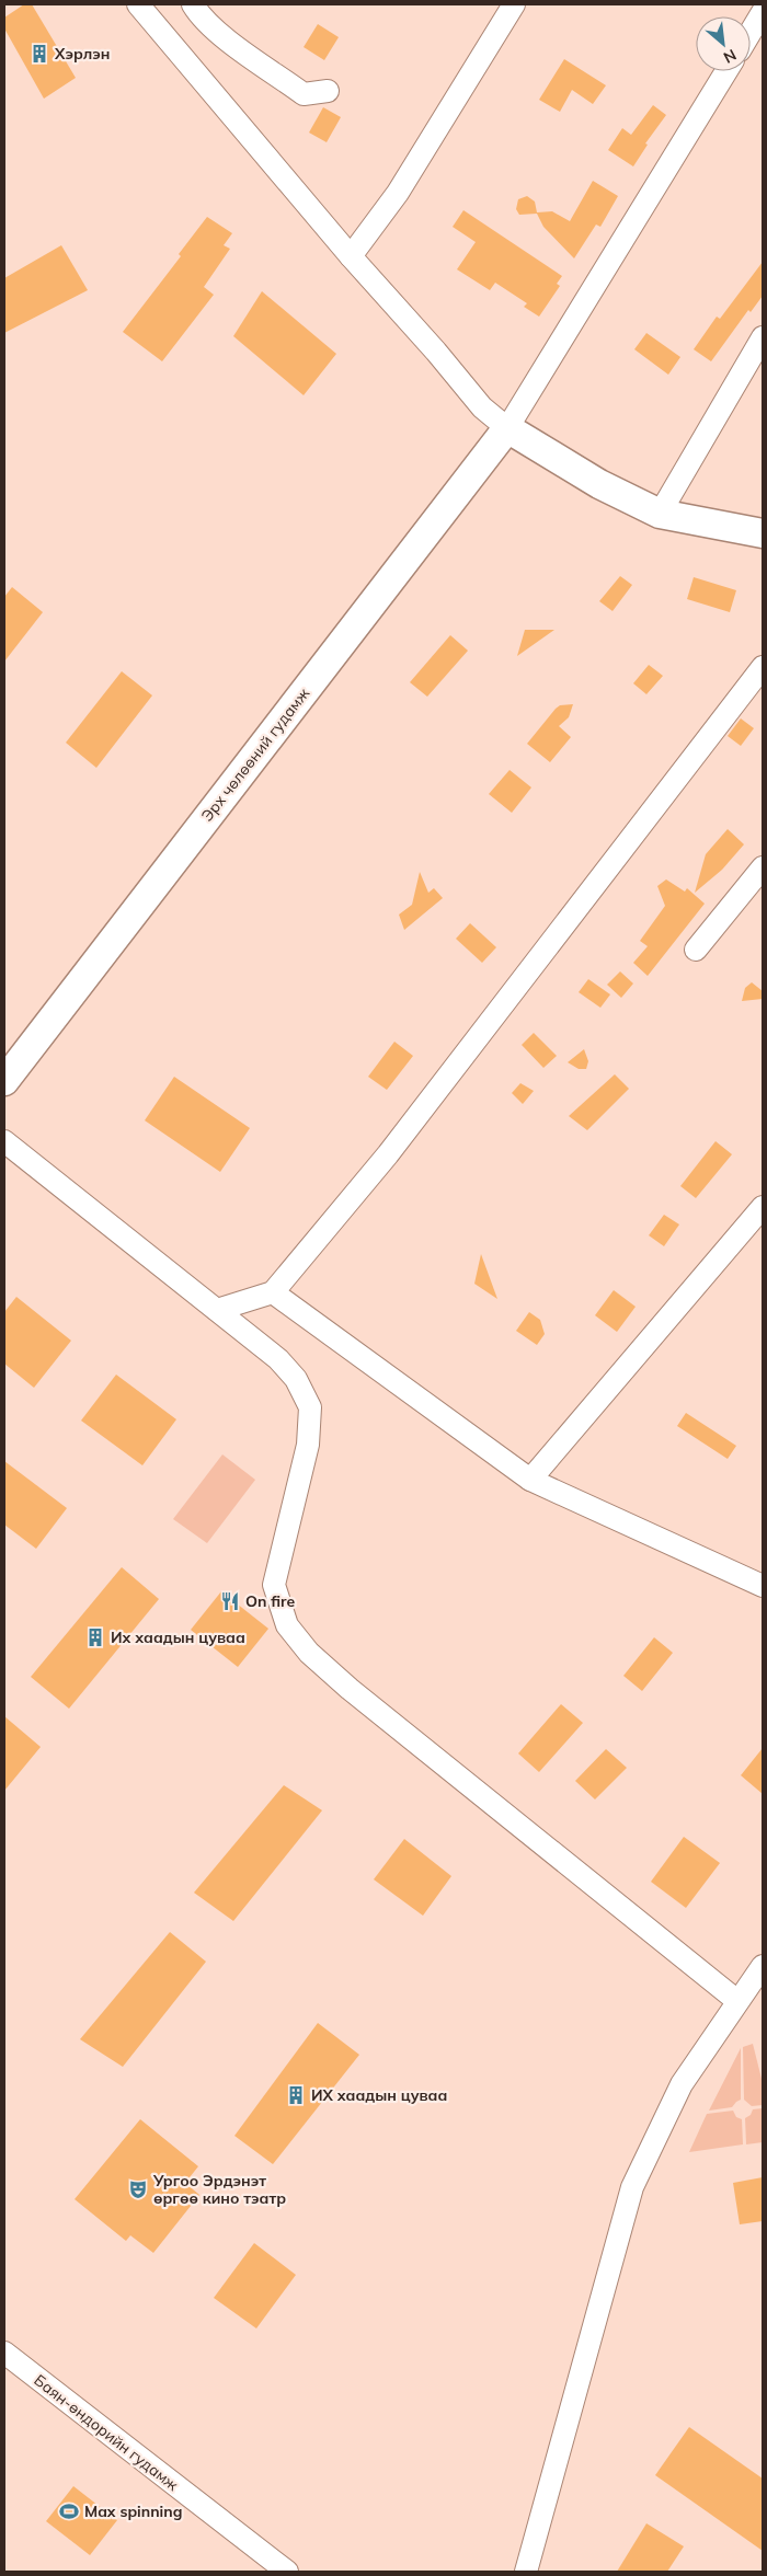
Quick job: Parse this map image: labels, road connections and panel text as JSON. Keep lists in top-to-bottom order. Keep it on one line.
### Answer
{"streets":{"main road":["Эрх чөлөөний гудамж"],"street":["Баян-өндорийн гудамж"]},"places":{"building":["Хэрлэн","Их хаадын цуваа","ИХ хаадын цуваа"],"restaurant":["On fire"],"theatre":["Ургоо Эрдэнэт өргөө кино тэатр"],"sports":["Max spinning"]},"north":"bottom right"}
